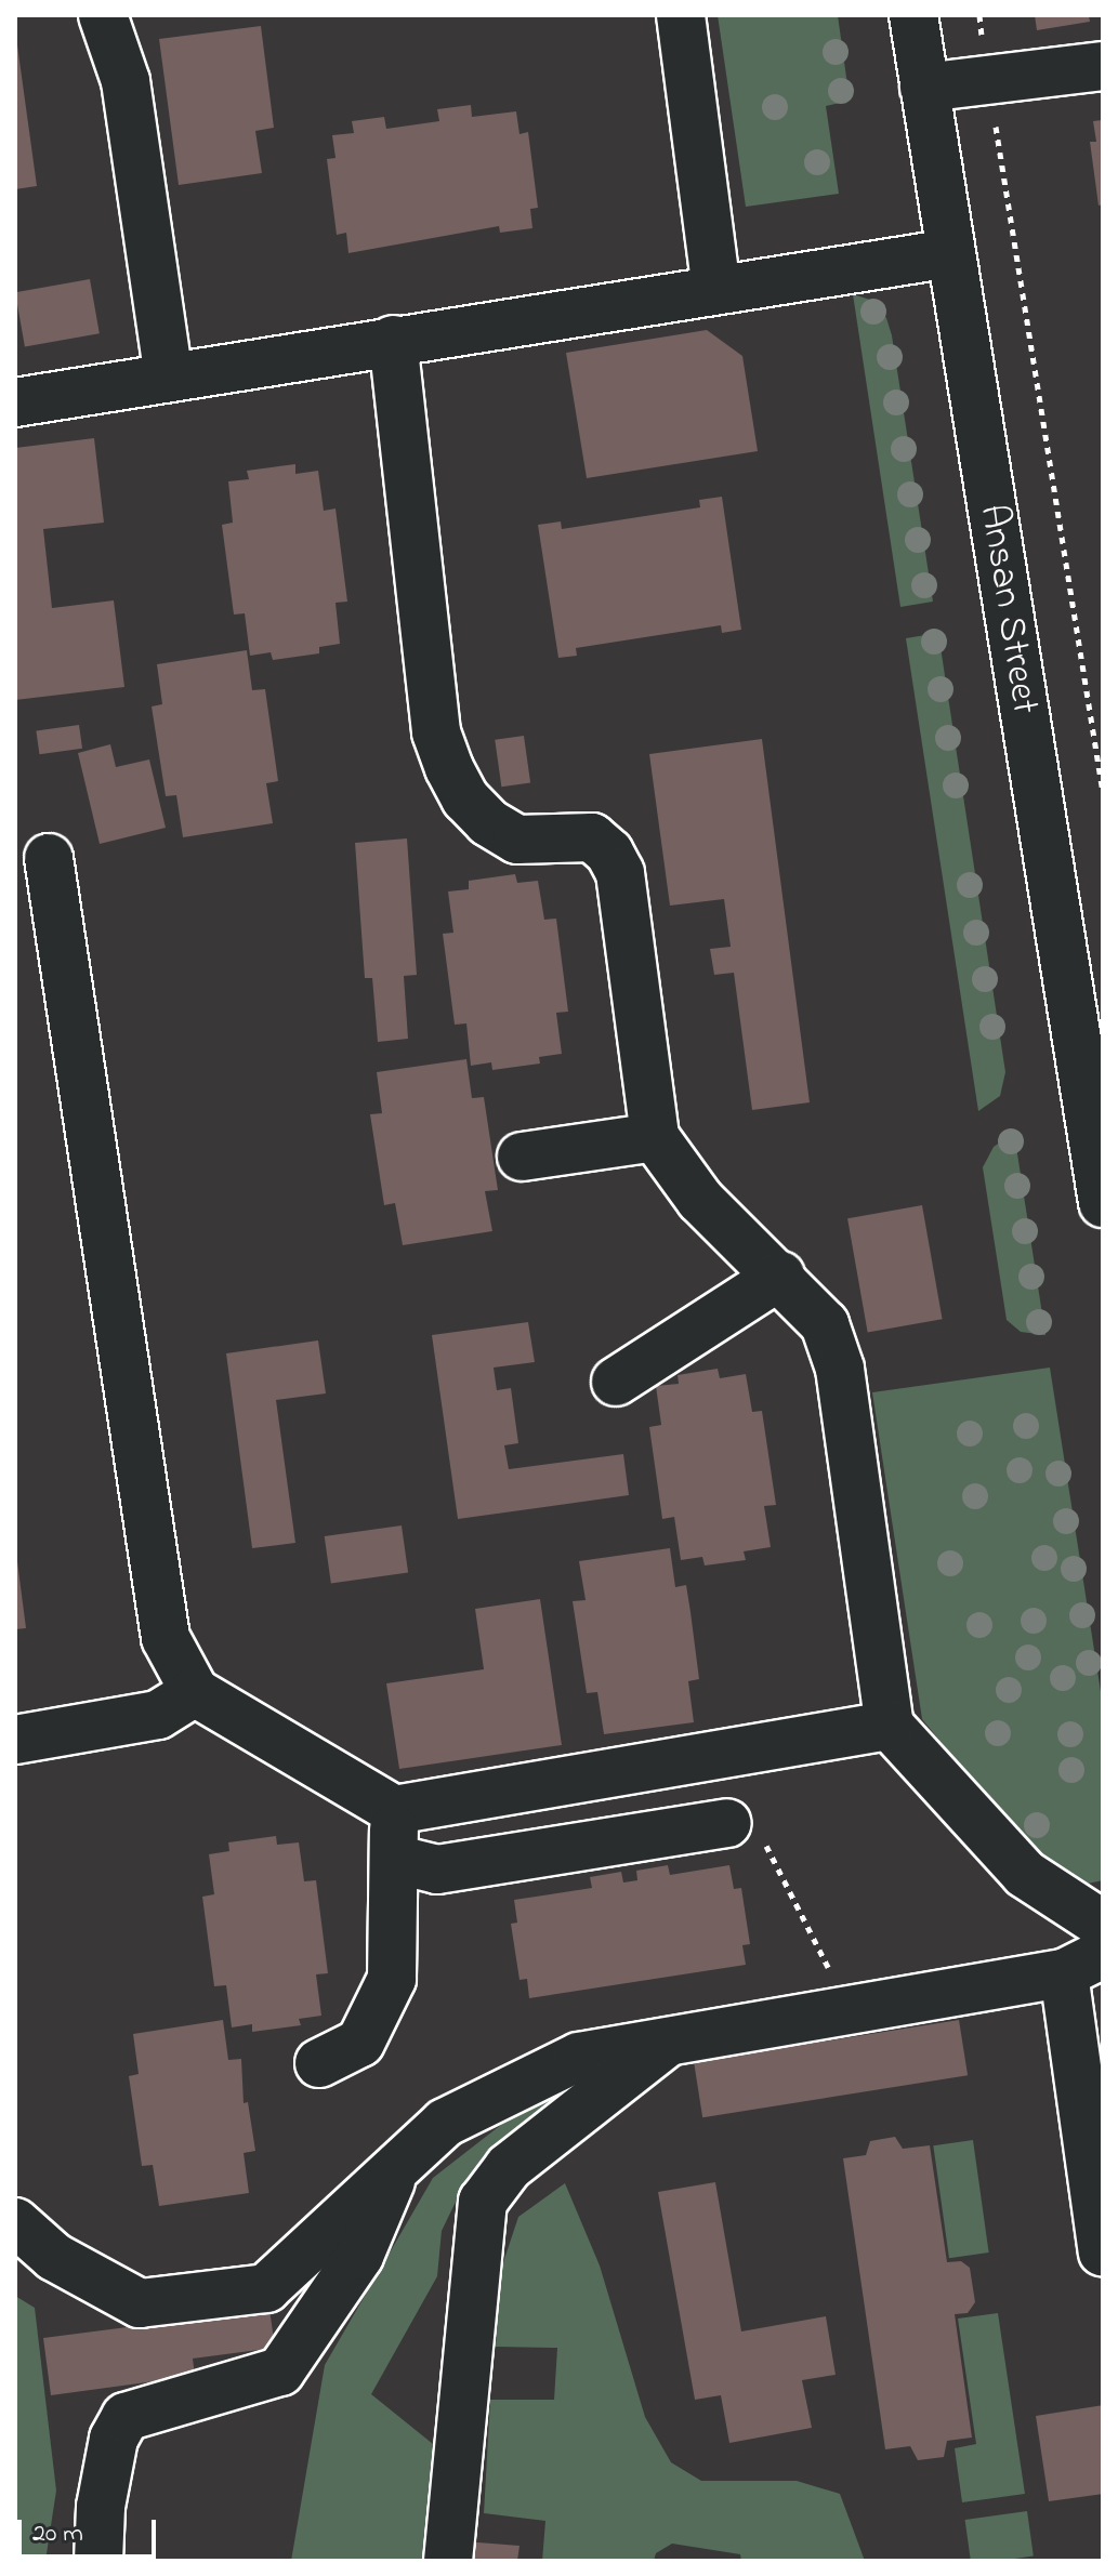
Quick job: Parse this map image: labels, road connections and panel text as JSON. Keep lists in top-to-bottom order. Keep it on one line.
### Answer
{"streets":{"street":["Ansan Street"]},"scale_bar":"20 m"}
